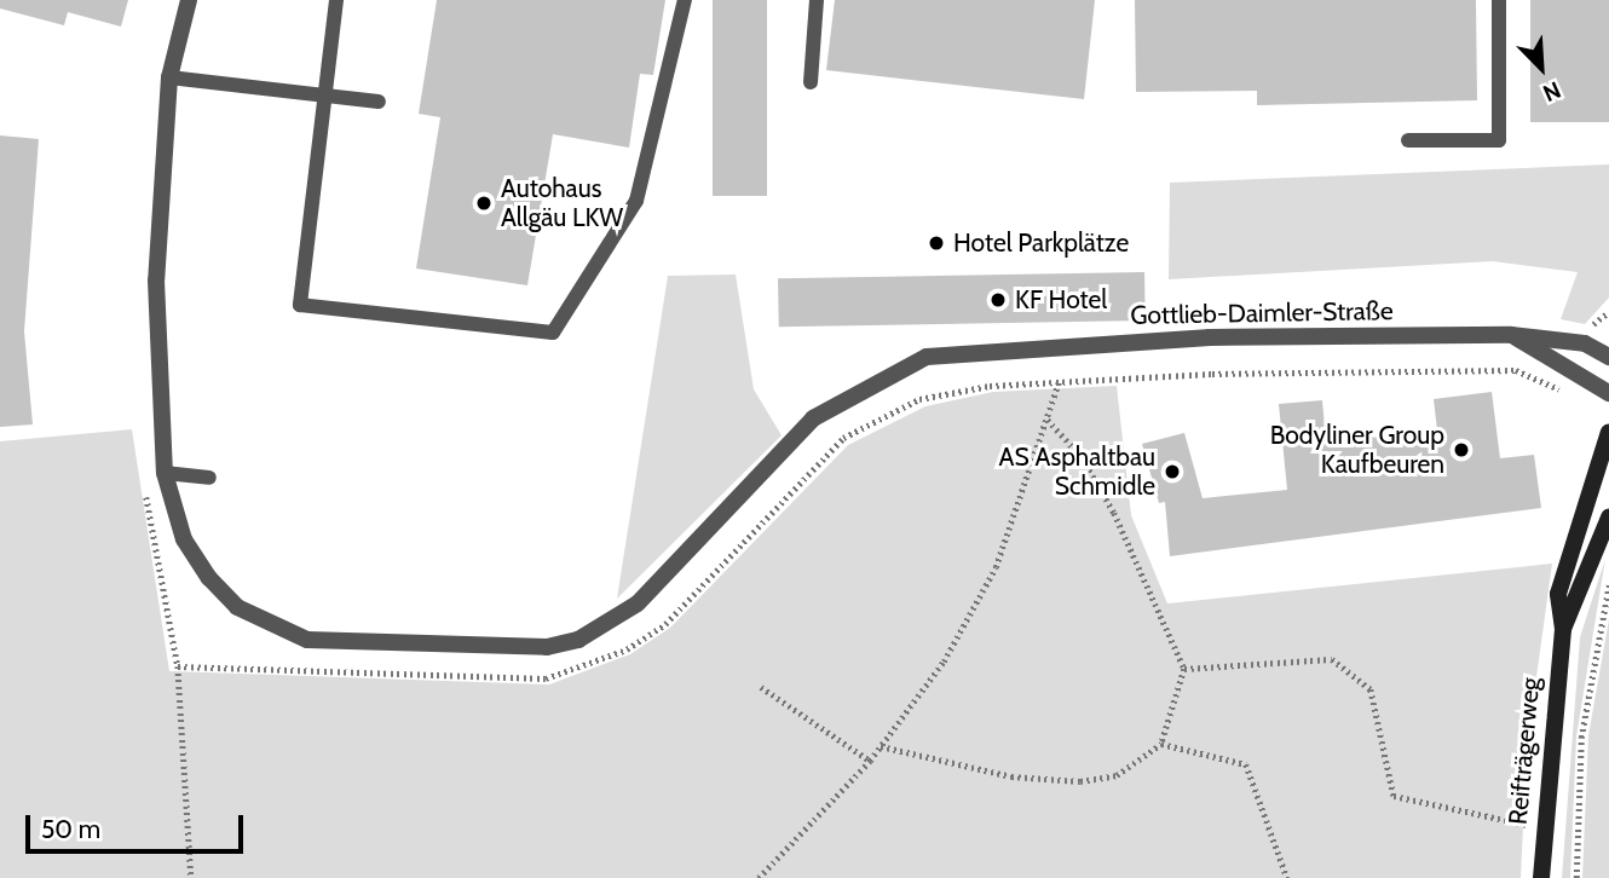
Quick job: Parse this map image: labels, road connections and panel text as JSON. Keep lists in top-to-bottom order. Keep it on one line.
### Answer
{"streets":{"street":["Gottlieb-Daimler-Straße","Reifträgerweg"]},"places":["Autohaus Allgäu LKW","Hotel Parkplätze","KF Hotel","Bodyliner Group Kaufbeuren","AS Asphaltbau Schmidle"],"scale_bar":"50 m","north":"bottom right"}
